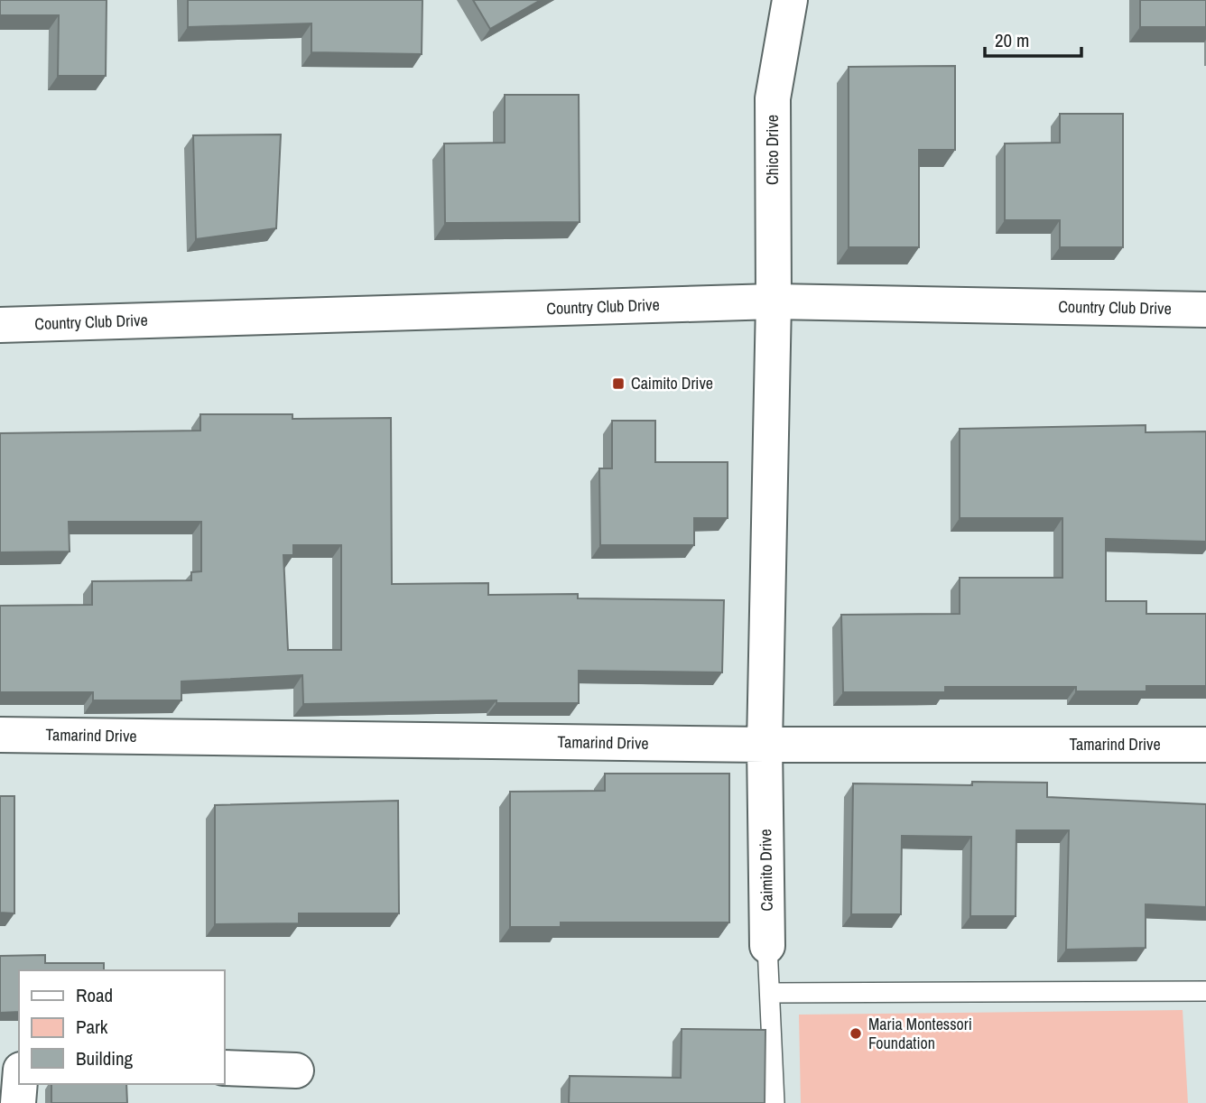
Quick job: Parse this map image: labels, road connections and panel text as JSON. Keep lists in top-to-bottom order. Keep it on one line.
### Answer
{"streets":{"street":["Chico Drive","Country Club Drive","Tamarind Drive","Caimito Drive"]},"crossings":[["Chico Drive","Country Club Drive"],["Chico Drive","Caimito Drive"],["Country Club Drive","Caimito Drive"],["Tamarind Drive","Caimito Drive"]],"places":{"transit":["Caimito Drive"],"other":["Maria Montessori Foundation"]},"legend":["Road","Park","Building"],"scale_bar":"20 m"}
